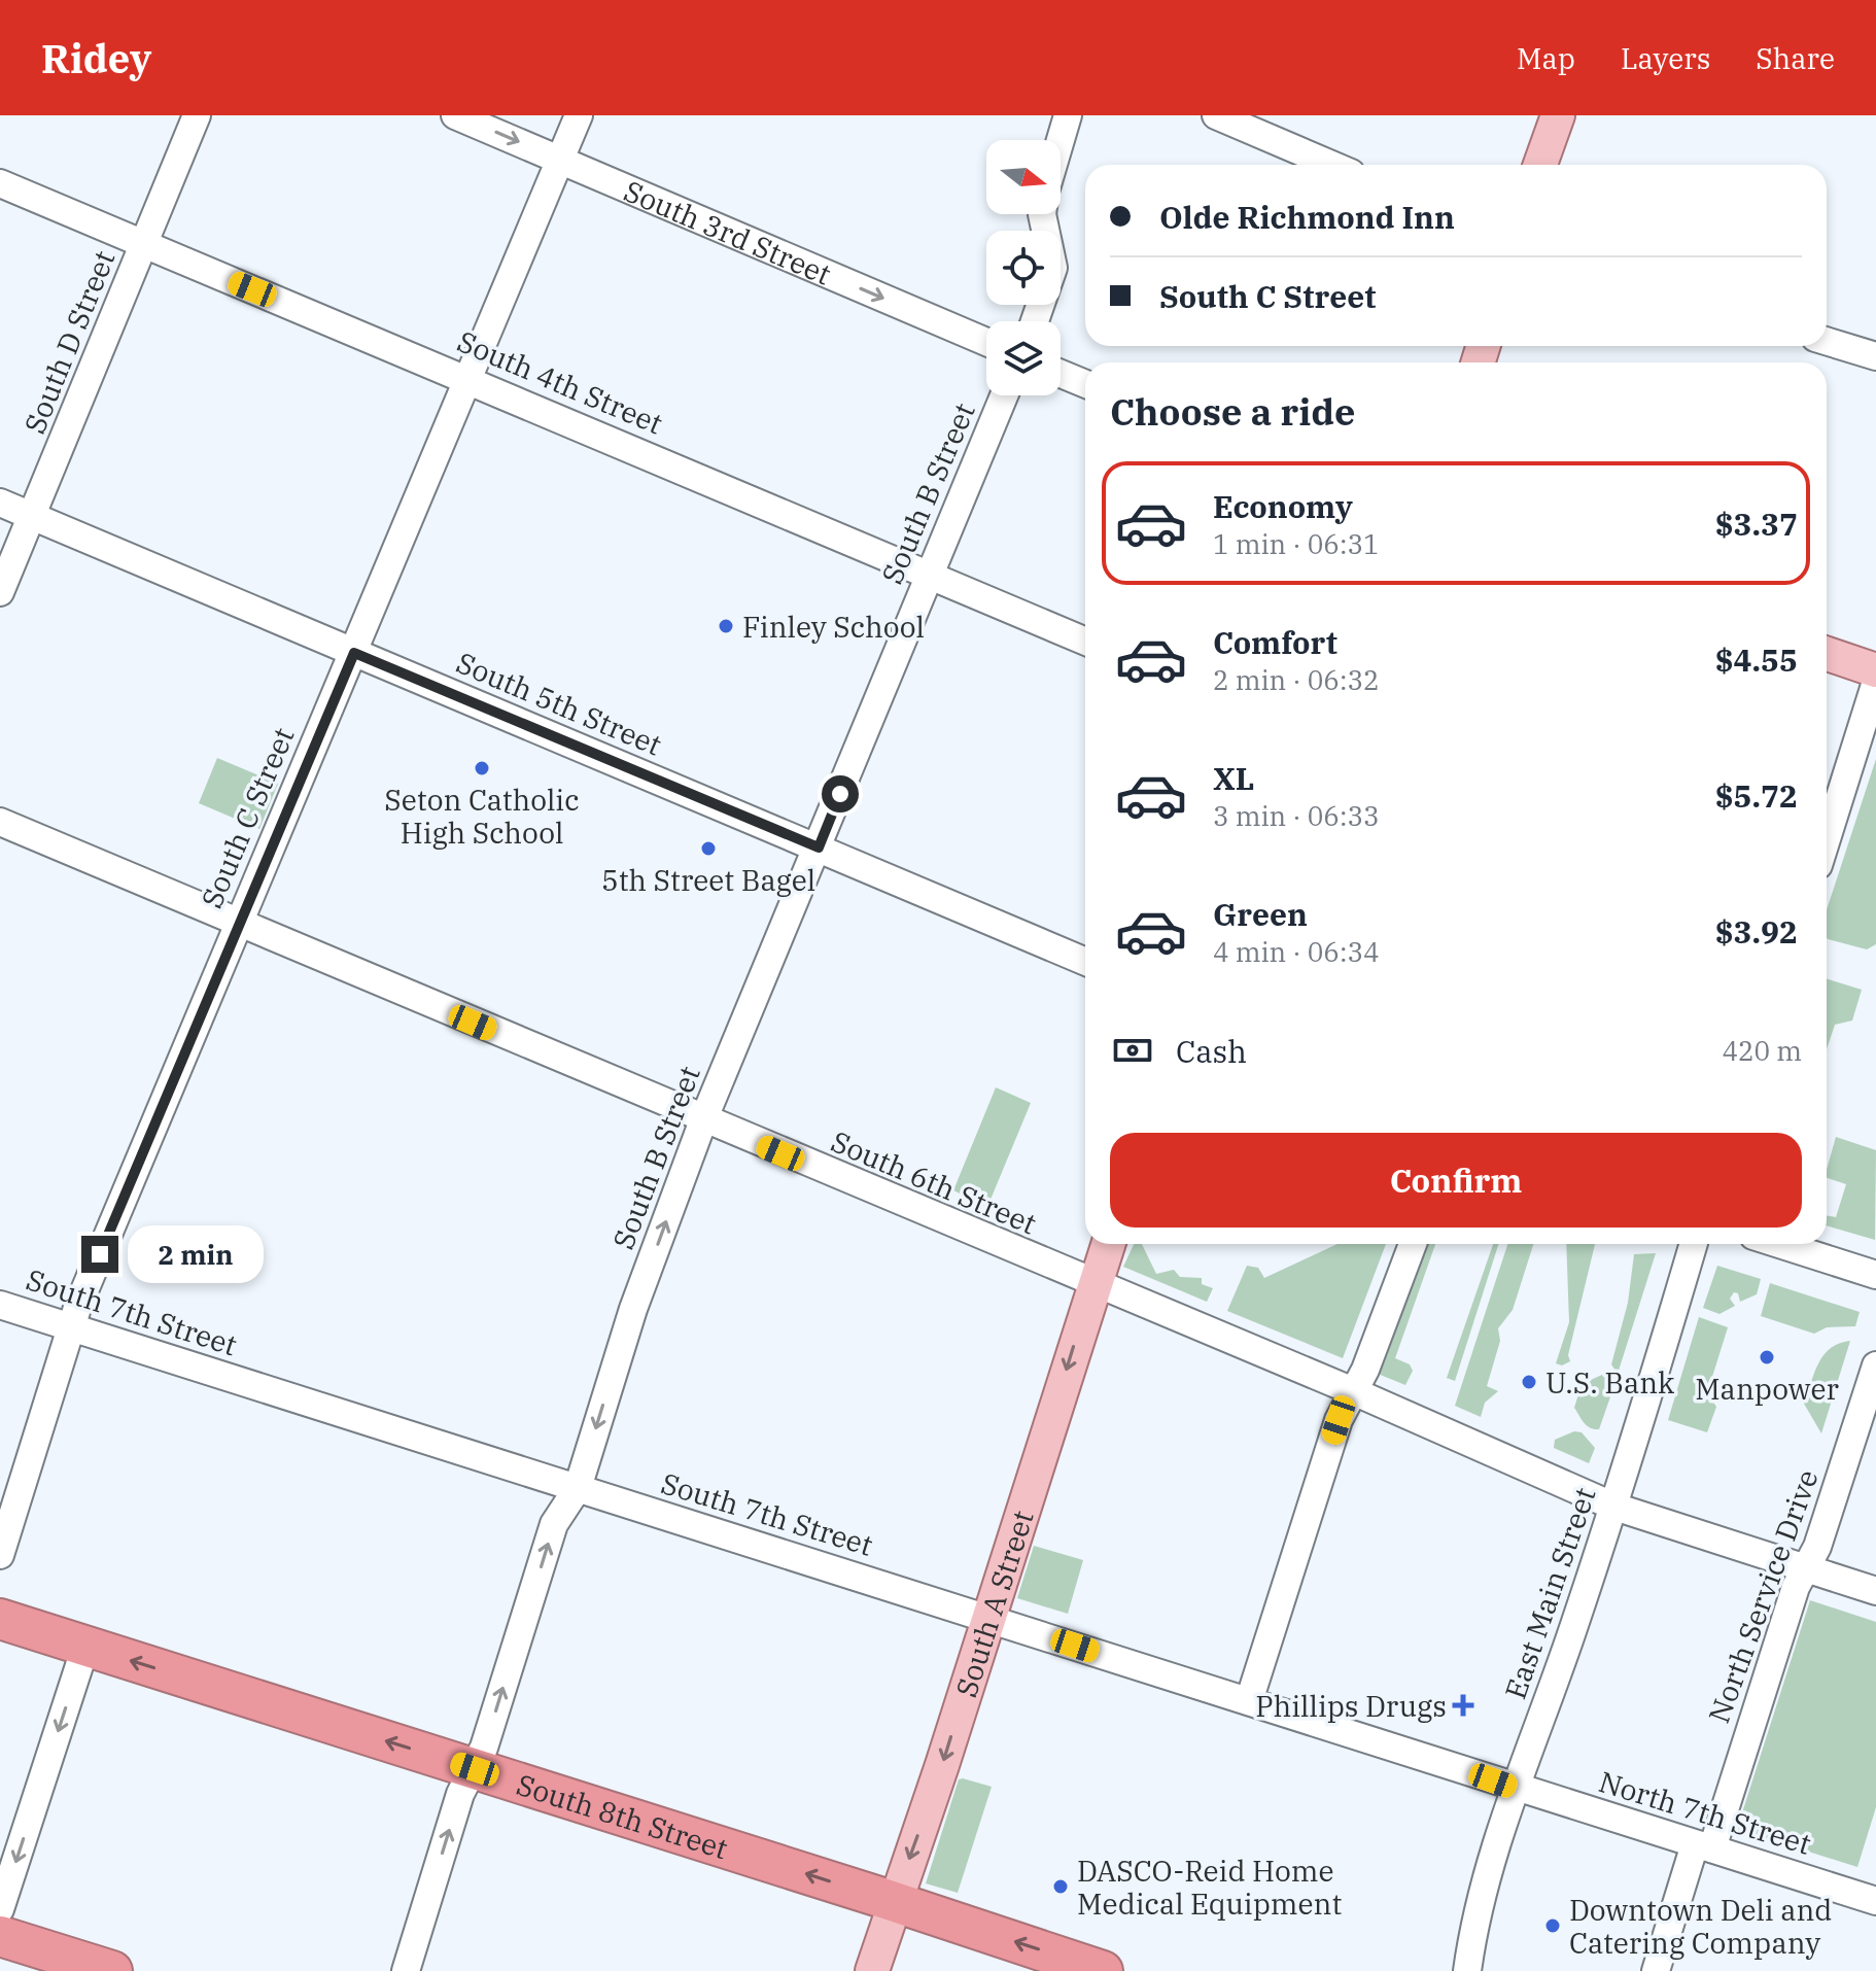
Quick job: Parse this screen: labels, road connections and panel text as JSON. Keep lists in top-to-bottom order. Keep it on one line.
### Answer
{"streets":{"highway":["South 8th Street"],"main road":["South A Street"],"street":["South 3rd Street","South D Street","South 4th Street","South B Street","South 5th Street","South C Street","South 6th Street","South 7th Street","East Main Street","North Service Drive","North 7th Street"]},"crossings":[["South 3rd Street","South C Street"],["South D Street","South 4th Street"],["South D Street","South 5th Street"],["South 4th Street","South B Street"],["South 4th Street","South C Street"],["South B Street","South 5th Street"],["South B Street","South 6th Street"],["South B Street","South 7th Street"],["South B Street","South 8th Street"],["South 5th Street","South C Street"],["South C Street","South 6th Street"],["South C Street","South 7th Street"],["South 6th Street","East Main Street"],["South 6th Street","North Service Drive"],["South 6th Street","South A Street"],["South 7th Street","East Main Street"],["South 7th Street","South A Street"],["South 7th Street","North 7th Street"],["East Main Street","North 7th Street"],["North Service Drive","North 7th Street"],["South A Street","South 8th Street"]],"one_way":["South 3rd Street","South A Street","South 8th Street"],"places":{"other":["Finley School","Seton Catholic High School","5th Street Bagel","Manpower","U.S. Bank","DASCO-Reid Home Medical Equipment","Downtown Deli and Catering Company"],"health":["Phillips Drugs"]},"north":"right","page":{"header":"Ridey","nav":["Map","Layers","Share"],"banner":["Olde Richmond Inn","South C Street"],"heading":"Choose a ride","list":[{"name":"Economy","note":"1 min · 06:31","value":"$3.37"},{"name":"Comfort","note":"2 min · 06:32","value":"$4.55"},{"name":"XL","note":"3 min · 06:33","value":"$5.72"},{"name":"Green","note":"4 min · 06:34","value":"$3.92"}],"pay":["Cash","420 m"],"buttons":"Confirm","bubble":"2 min"}}
